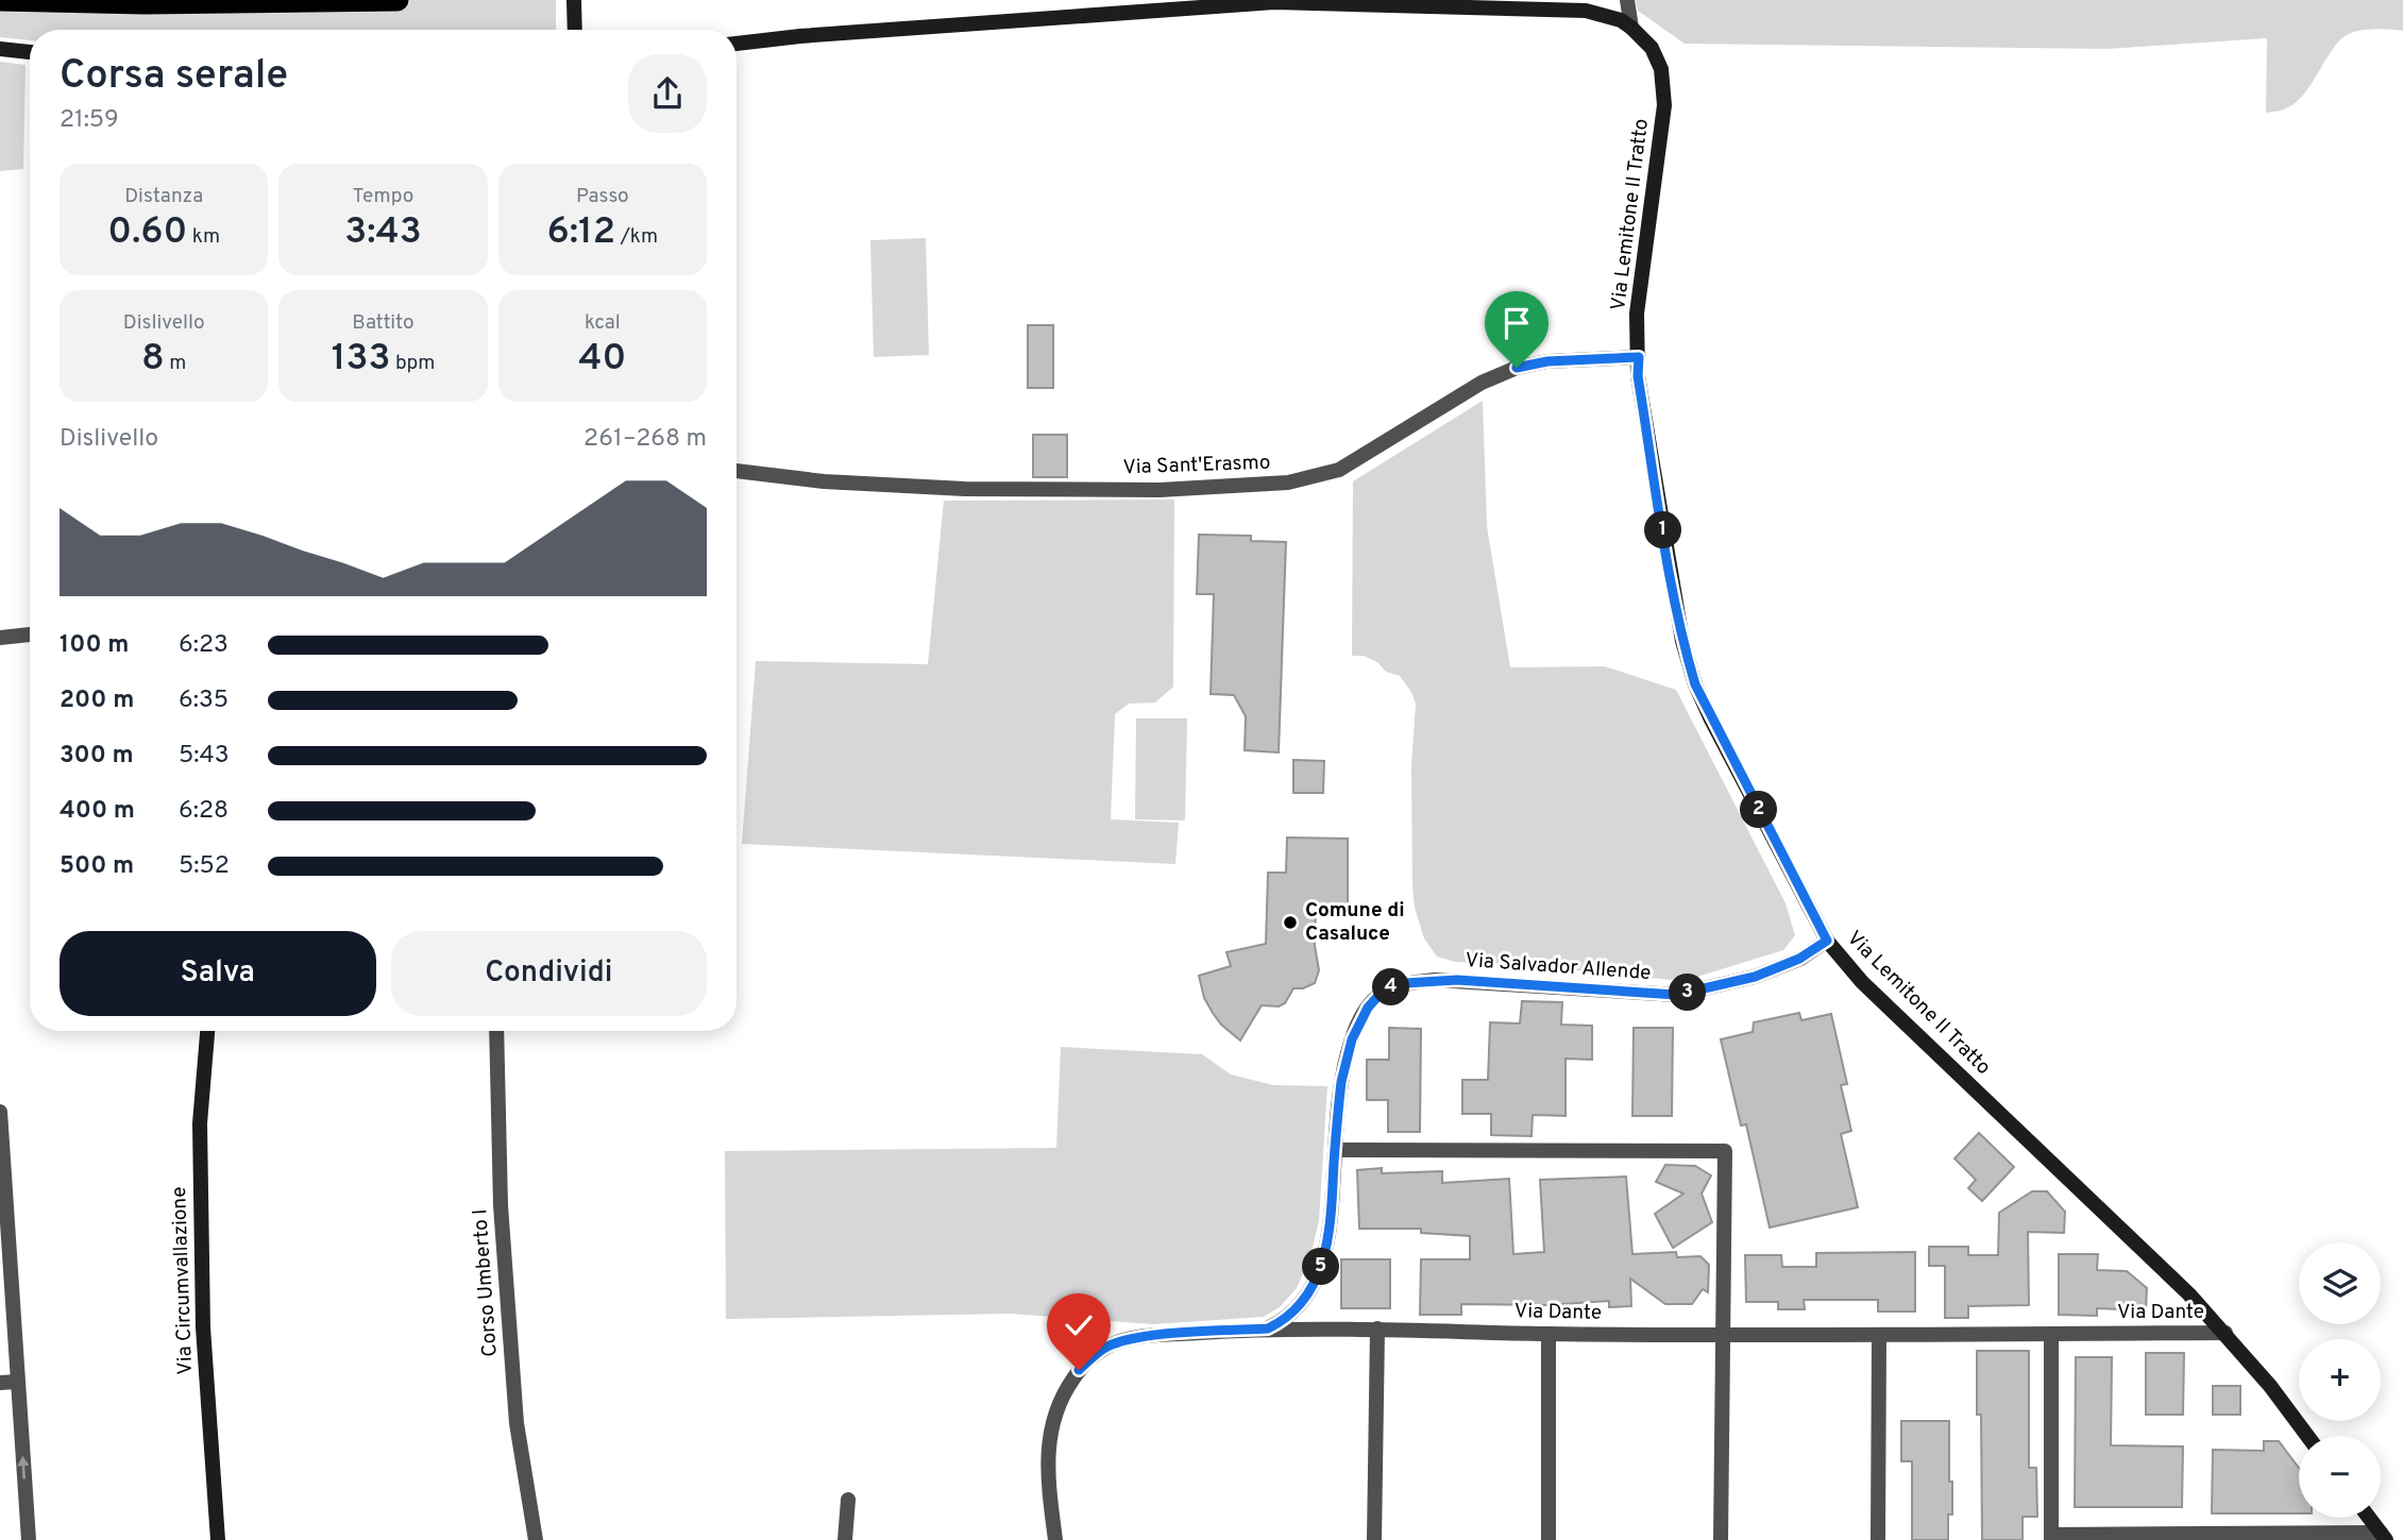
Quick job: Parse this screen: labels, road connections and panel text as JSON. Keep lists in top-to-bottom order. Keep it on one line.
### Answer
{"streets":{"street":["Via Lemitone II Tratto","Via Sant'Erasmo","Via Salvador Allende","Via Circumvallazione","Corso Umberto I","Via Dante"]},"crossings":[["Via Lemitone II Tratto","Via Sant'Erasmo"],["Via Lemitone II Tratto","Via Salvador Allende"],["Via Lemitone II Tratto","Via Dante"],["Via Salvador Allende","Via Dante"]],"places":["Comune di Casaluce"],"page":{"heading":["Corsa serale","21:59"],"stats":[["Distanza","0.60 km"],["Tempo","3:43"],["Passo","6:12 /km"],["Dislivello","8 m"],["Battito","133 bpm"],["kcal","40"]],"chart":["Dislivello","261–268 m"],"pins":["1","2","4","3","5"],"list":[{"name":"100 m","note":"6:23"},{"name":"200 m","note":"6:35"},{"name":"300 m","note":"5:43"},{"name":"400 m","note":"6:28"},{"name":"500 m","note":"5:52"}],"buttons":["Salva","Condividi"],"map_buttons":["+","−"]}}
